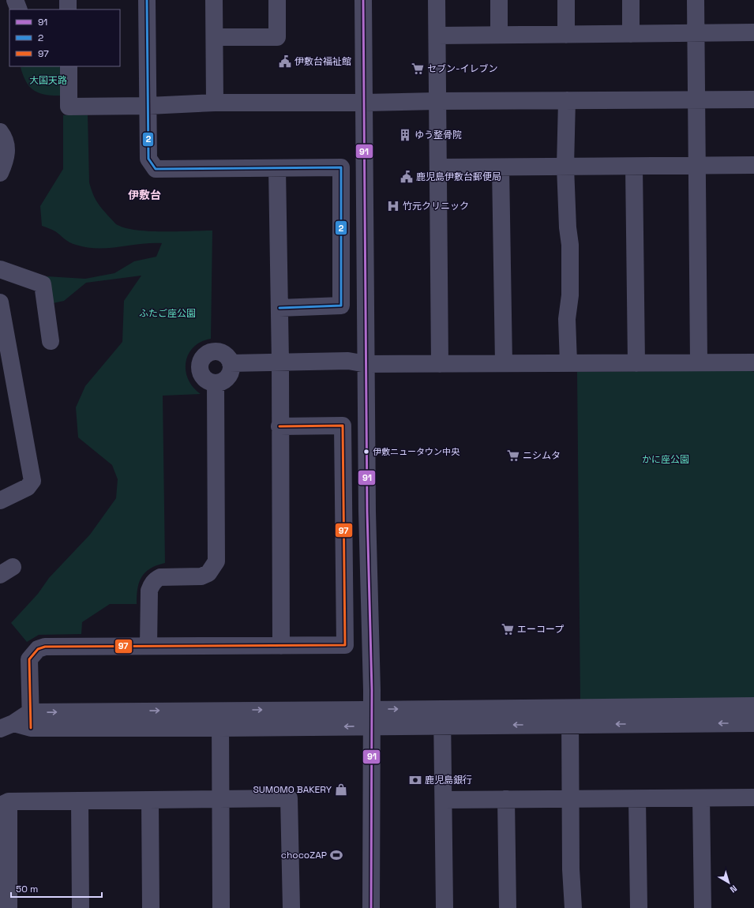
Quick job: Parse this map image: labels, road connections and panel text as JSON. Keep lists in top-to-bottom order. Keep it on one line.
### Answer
{"districts":["伊敷台"],"parks":["大国天路","ふたご座公園","かに座公園"],"places":{"public building":["伊敷台福祉館","鹿児島伊敷台郵便局"],"supermarket":["セブン-イレブン","ニシムタ","エーコープ"],"building":["ゆう整骨院"],"hospital":["竹元クリニック"],"other":["伊敷ニュータウン中央"],"bank":["鹿児島銀行"],"shop":["SUMOMO BAKERY"],"sports":["chocoZAP"]},"lines":["transit line 91","transit line 2","transit line 97"],"legend":["91","2","97"],"scale_bar":"50 m","north":"bottom right"}
